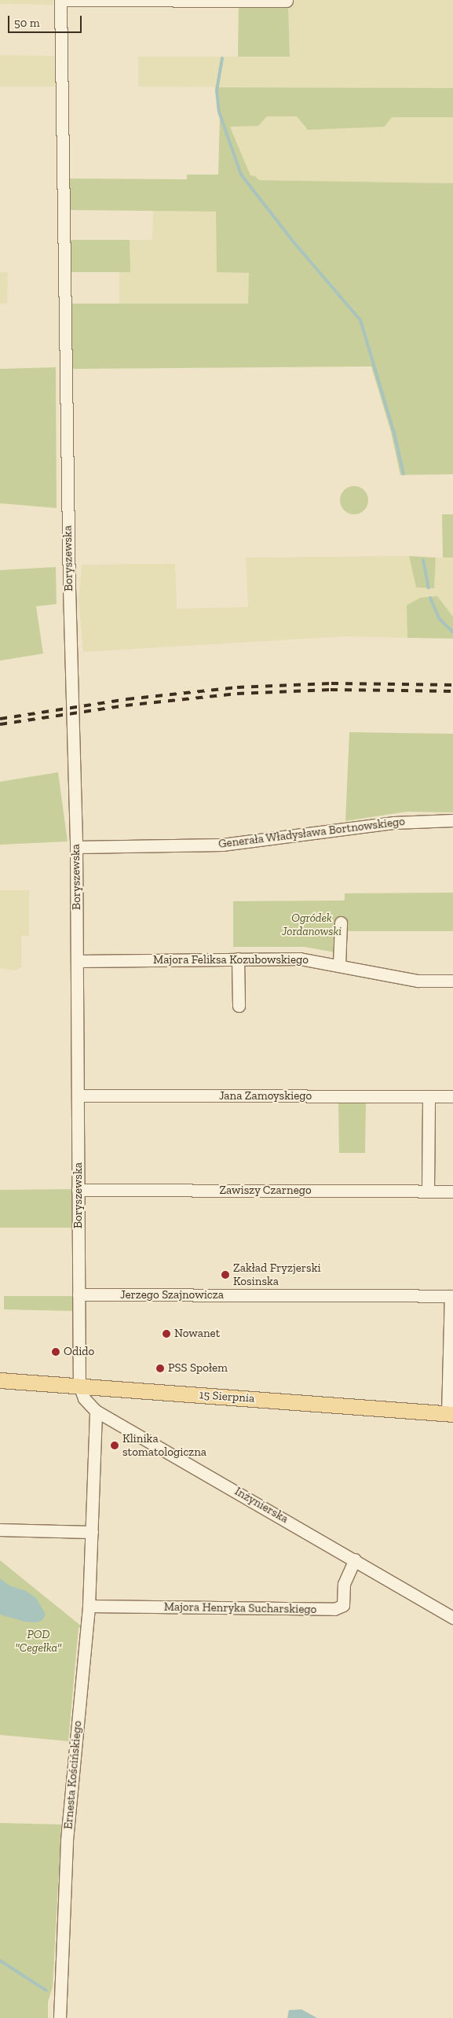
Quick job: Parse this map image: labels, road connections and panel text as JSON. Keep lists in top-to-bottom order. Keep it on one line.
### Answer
{"streets":{"main road":["15 Sierpnia"],"street":["Boryszewska","Generała Władysława Bortnowskiego","Majora Feliksa Kozubowskiego","Jana Zamoyskiego","Zawiszy Czarnego","Jerzego Szajnowicza","Inżynierska","Majora Henryka Sucharskiego","Ernesta Kościńskiego"]},"crossings":[["Boryszewska","Generała Władysława Bortnowskiego"],["Boryszewska","Majora Feliksa Kozubowskiego"],["Boryszewska","Jana Zamoyskiego"],["Boryszewska","Zawiszy Czarnego"],["Boryszewska","Jerzego Szajnowicza"],["Boryszewska","15 Sierpnia"],["Boryszewska","Inżynierska"],["15 Sierpnia","Inżynierska"],["Inżynierska","Majora Henryka Sucharskiego"],["Inżynierska","Ernesta Kościńskiego"],["Majora Henryka Sucharskiego","Ernesta Kościńskiego"]],"parks":["Ogródek Jordanowski","POD \"Cegełka\""],"places":["Zakład Fryzjerski Kosinska","Nowanet","Odido","PSS Społem","Klinika stomatologiczna"],"scale_bar":"50 m"}
